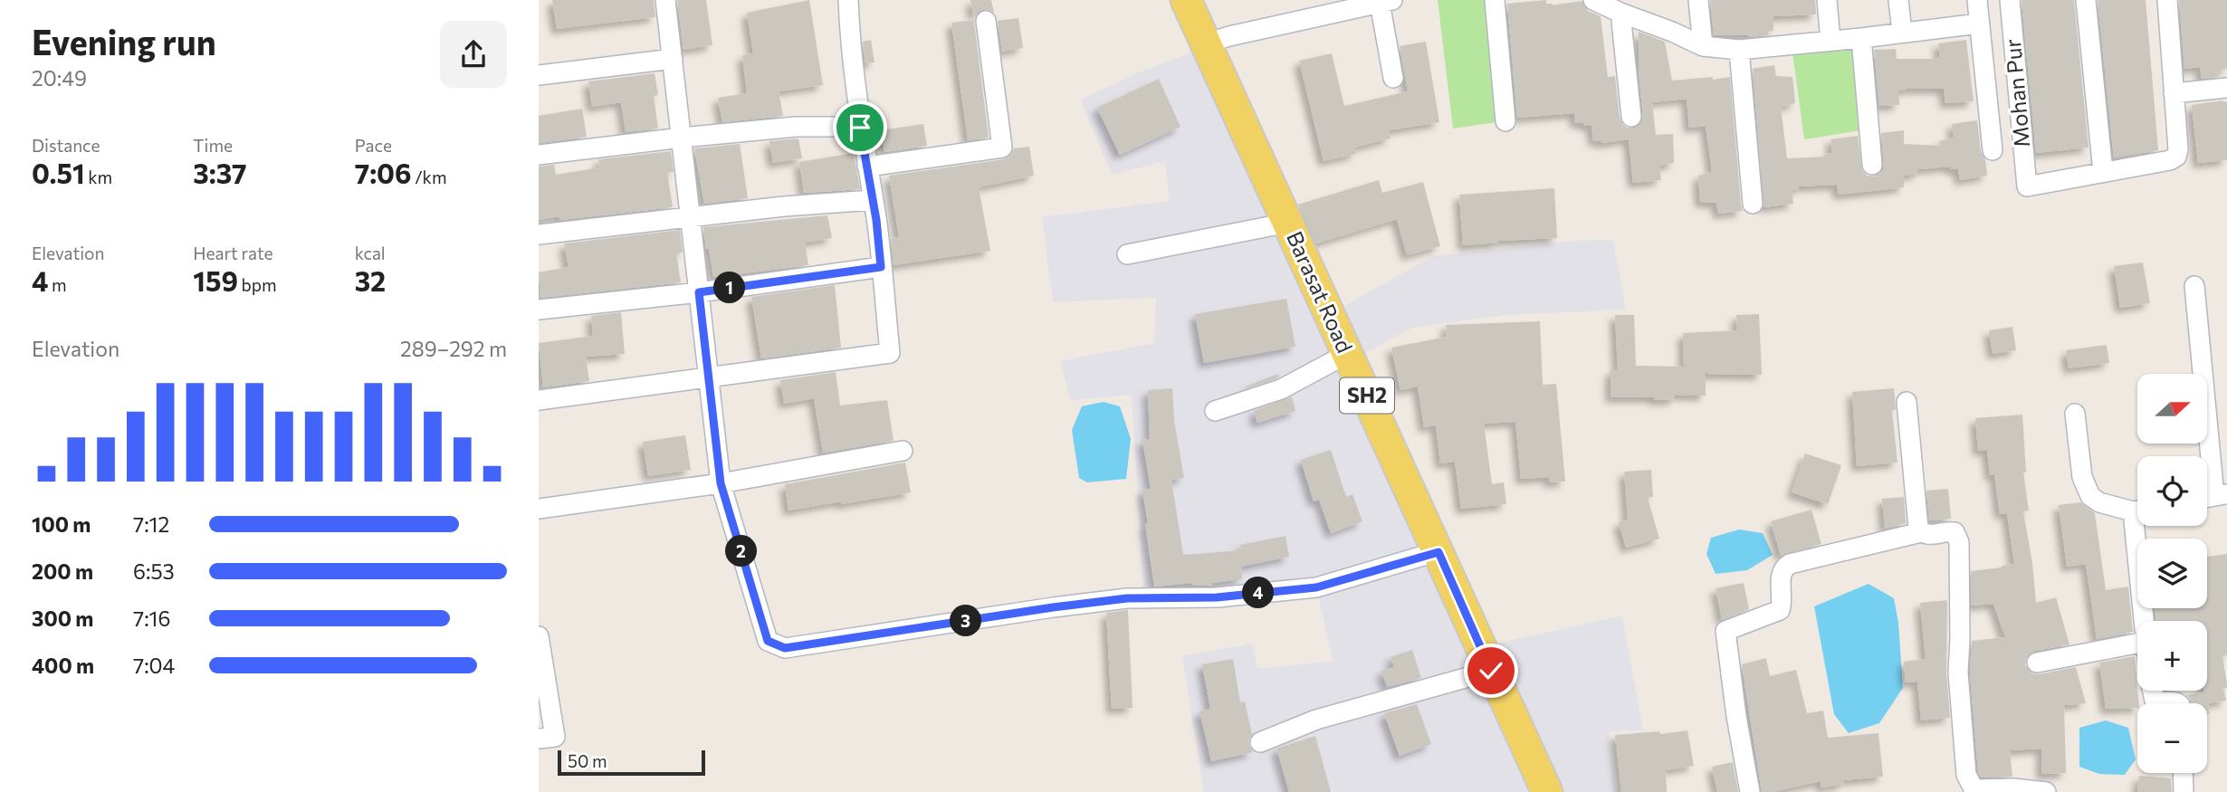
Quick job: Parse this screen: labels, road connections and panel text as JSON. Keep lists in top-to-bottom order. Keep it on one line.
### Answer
{"streets":{"main road":["Barasat Road","SH2"],"street":["Mohan Pur"]},"scale_bar":"50 m","north":"right","page":{"heading":["Evening run","20:49"],"stats":[["Distance","0.51 km"],["Time","3:37"],["Pace","7:06 /km"],["Elevation","4 m"],["Heart rate","159 bpm"],["kcal","32"]],"pins":["1","2","4","3"],"chart":["Elevation","289–292 m"],"map_buttons":["+","−"],"list":[{"name":"100 m","note":"7:12"},{"name":"200 m","note":"6:53"},{"name":"300 m","note":"7:16"},{"name":"400 m","note":"7:04"}],"scale":"50 m"}}
